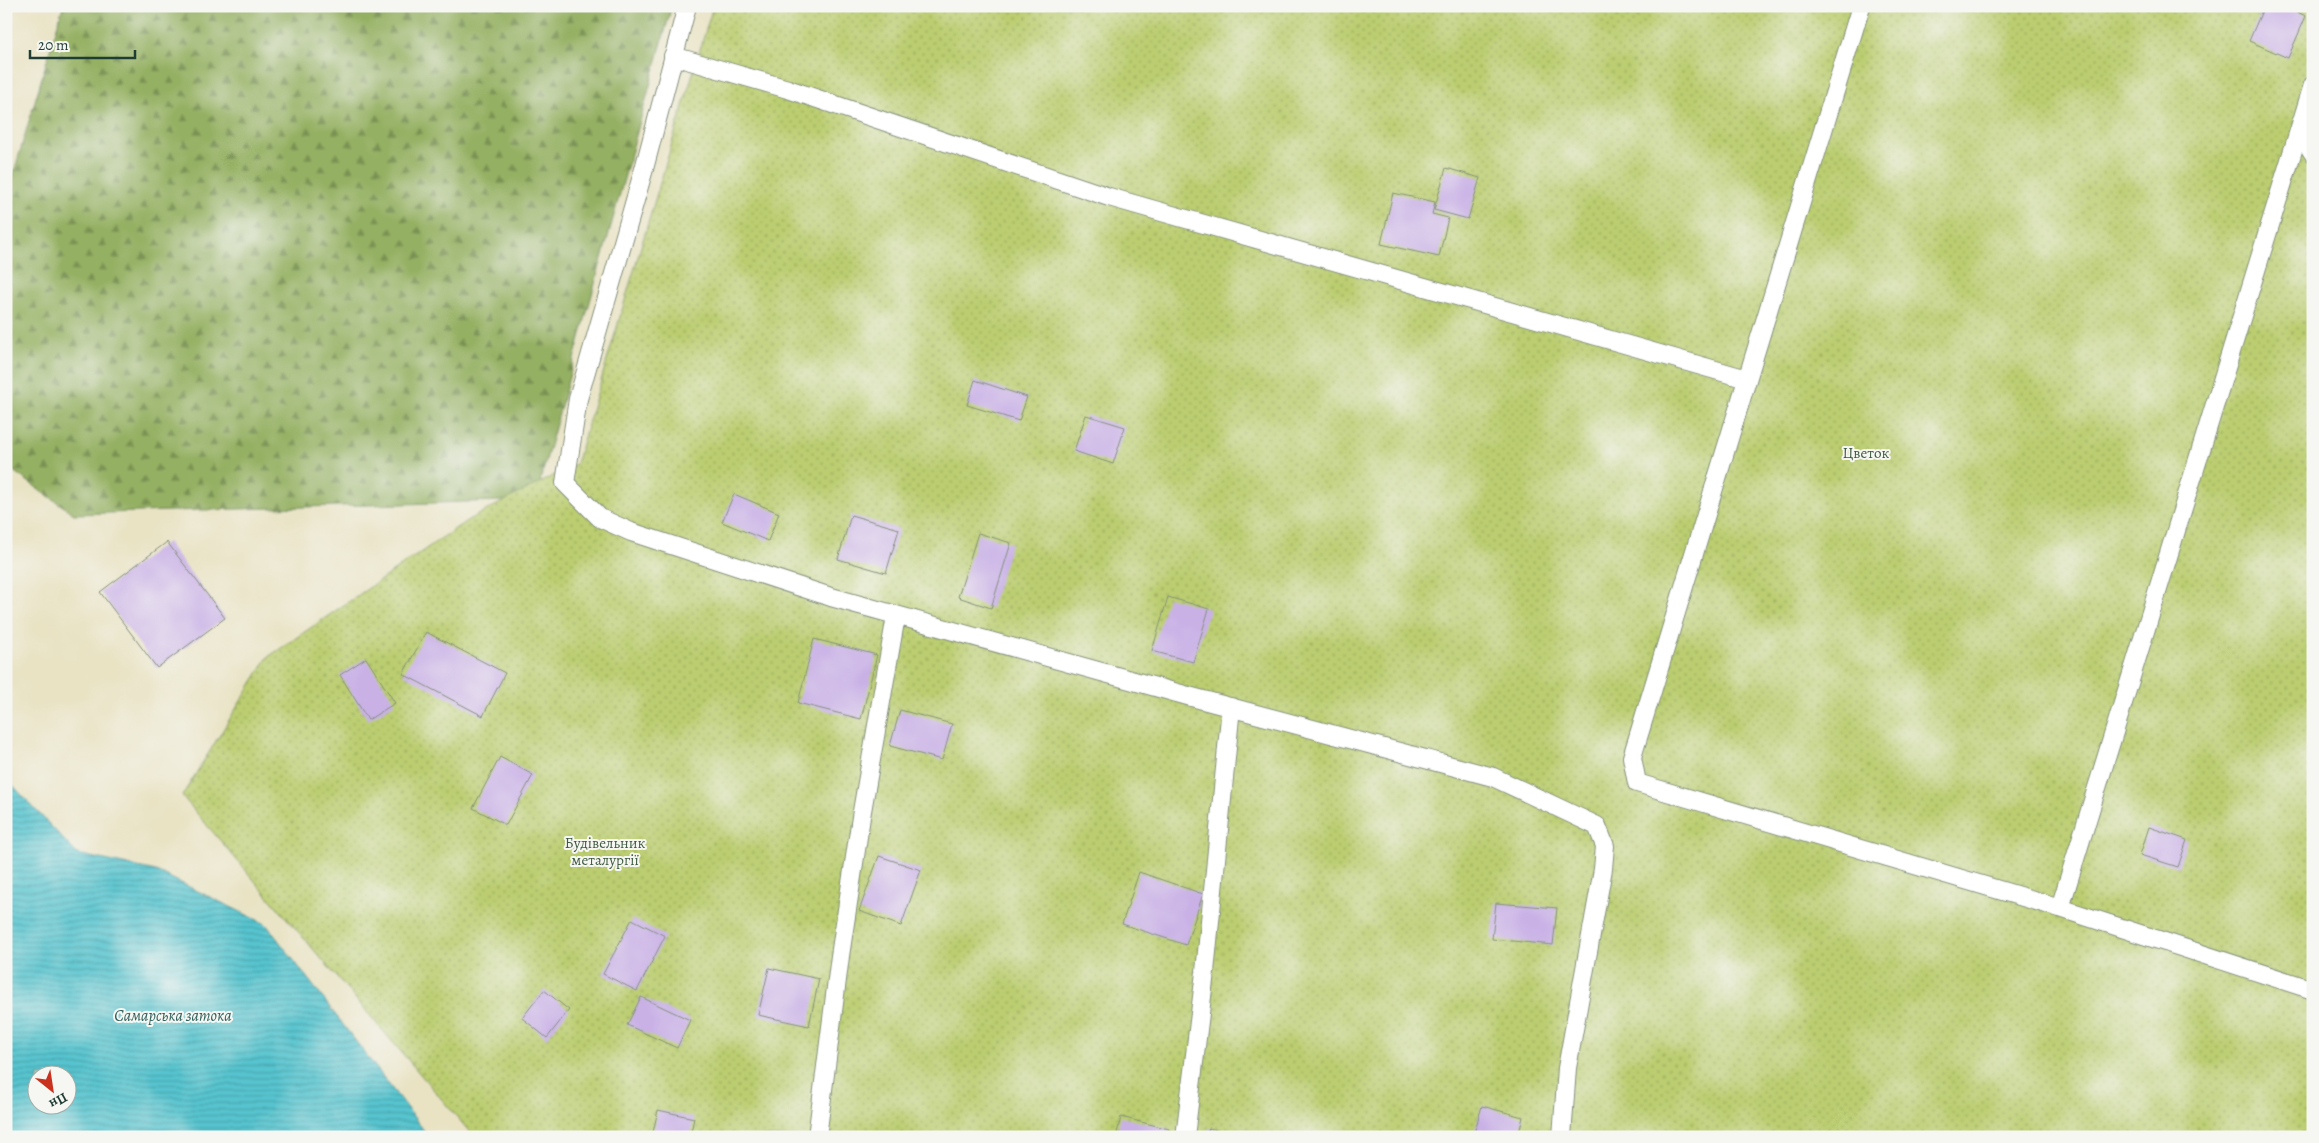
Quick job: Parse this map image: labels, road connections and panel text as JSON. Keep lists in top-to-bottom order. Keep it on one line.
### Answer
{"water":["Самарська затока"],"parks":["Цветок","Будівельник металургії"],"scale_bar":"20 m","north":"bottom right"}
